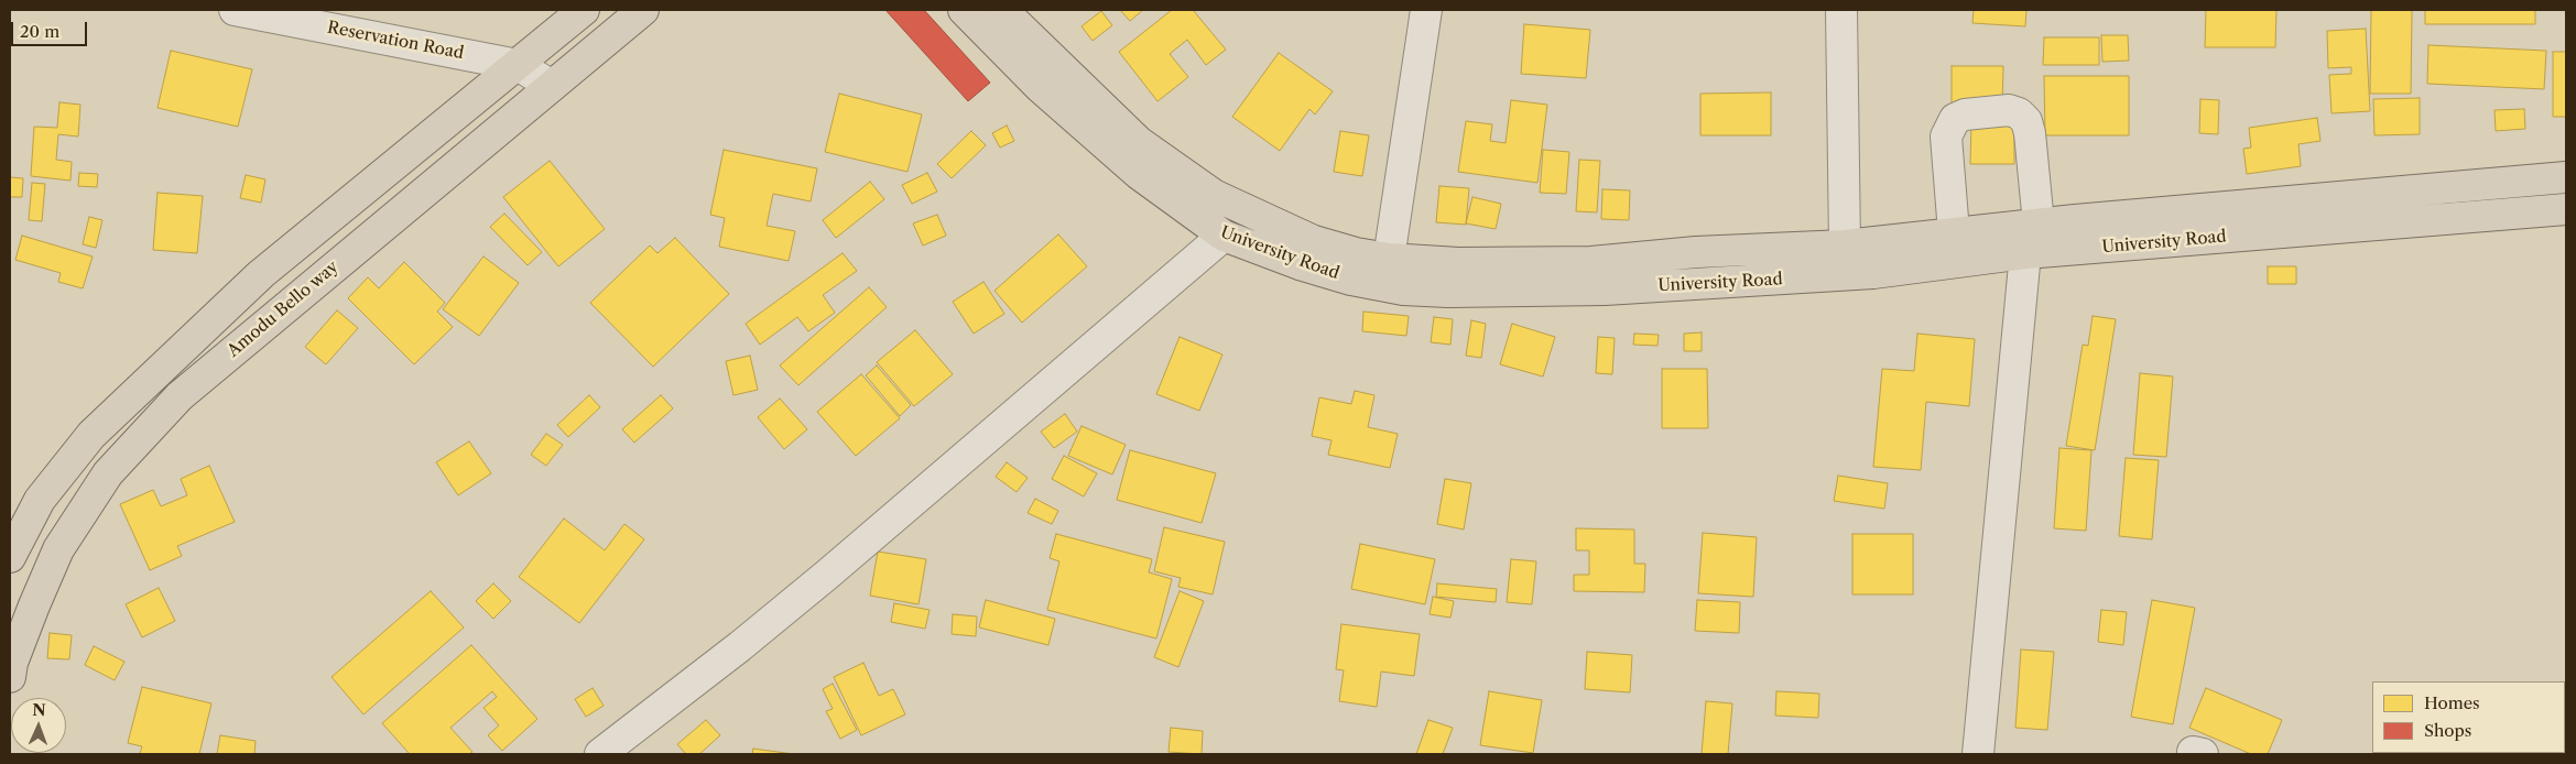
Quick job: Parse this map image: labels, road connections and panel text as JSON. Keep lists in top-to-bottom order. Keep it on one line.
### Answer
{"streets":{"main road":["University Road","Amodu Bello way"],"street":["Reservation Road"]},"crossings":[["Reservation Road","Amodu Bello way"]],"legend":["Homes","Shops"],"scale_bar":"20 m","north":"top"}
